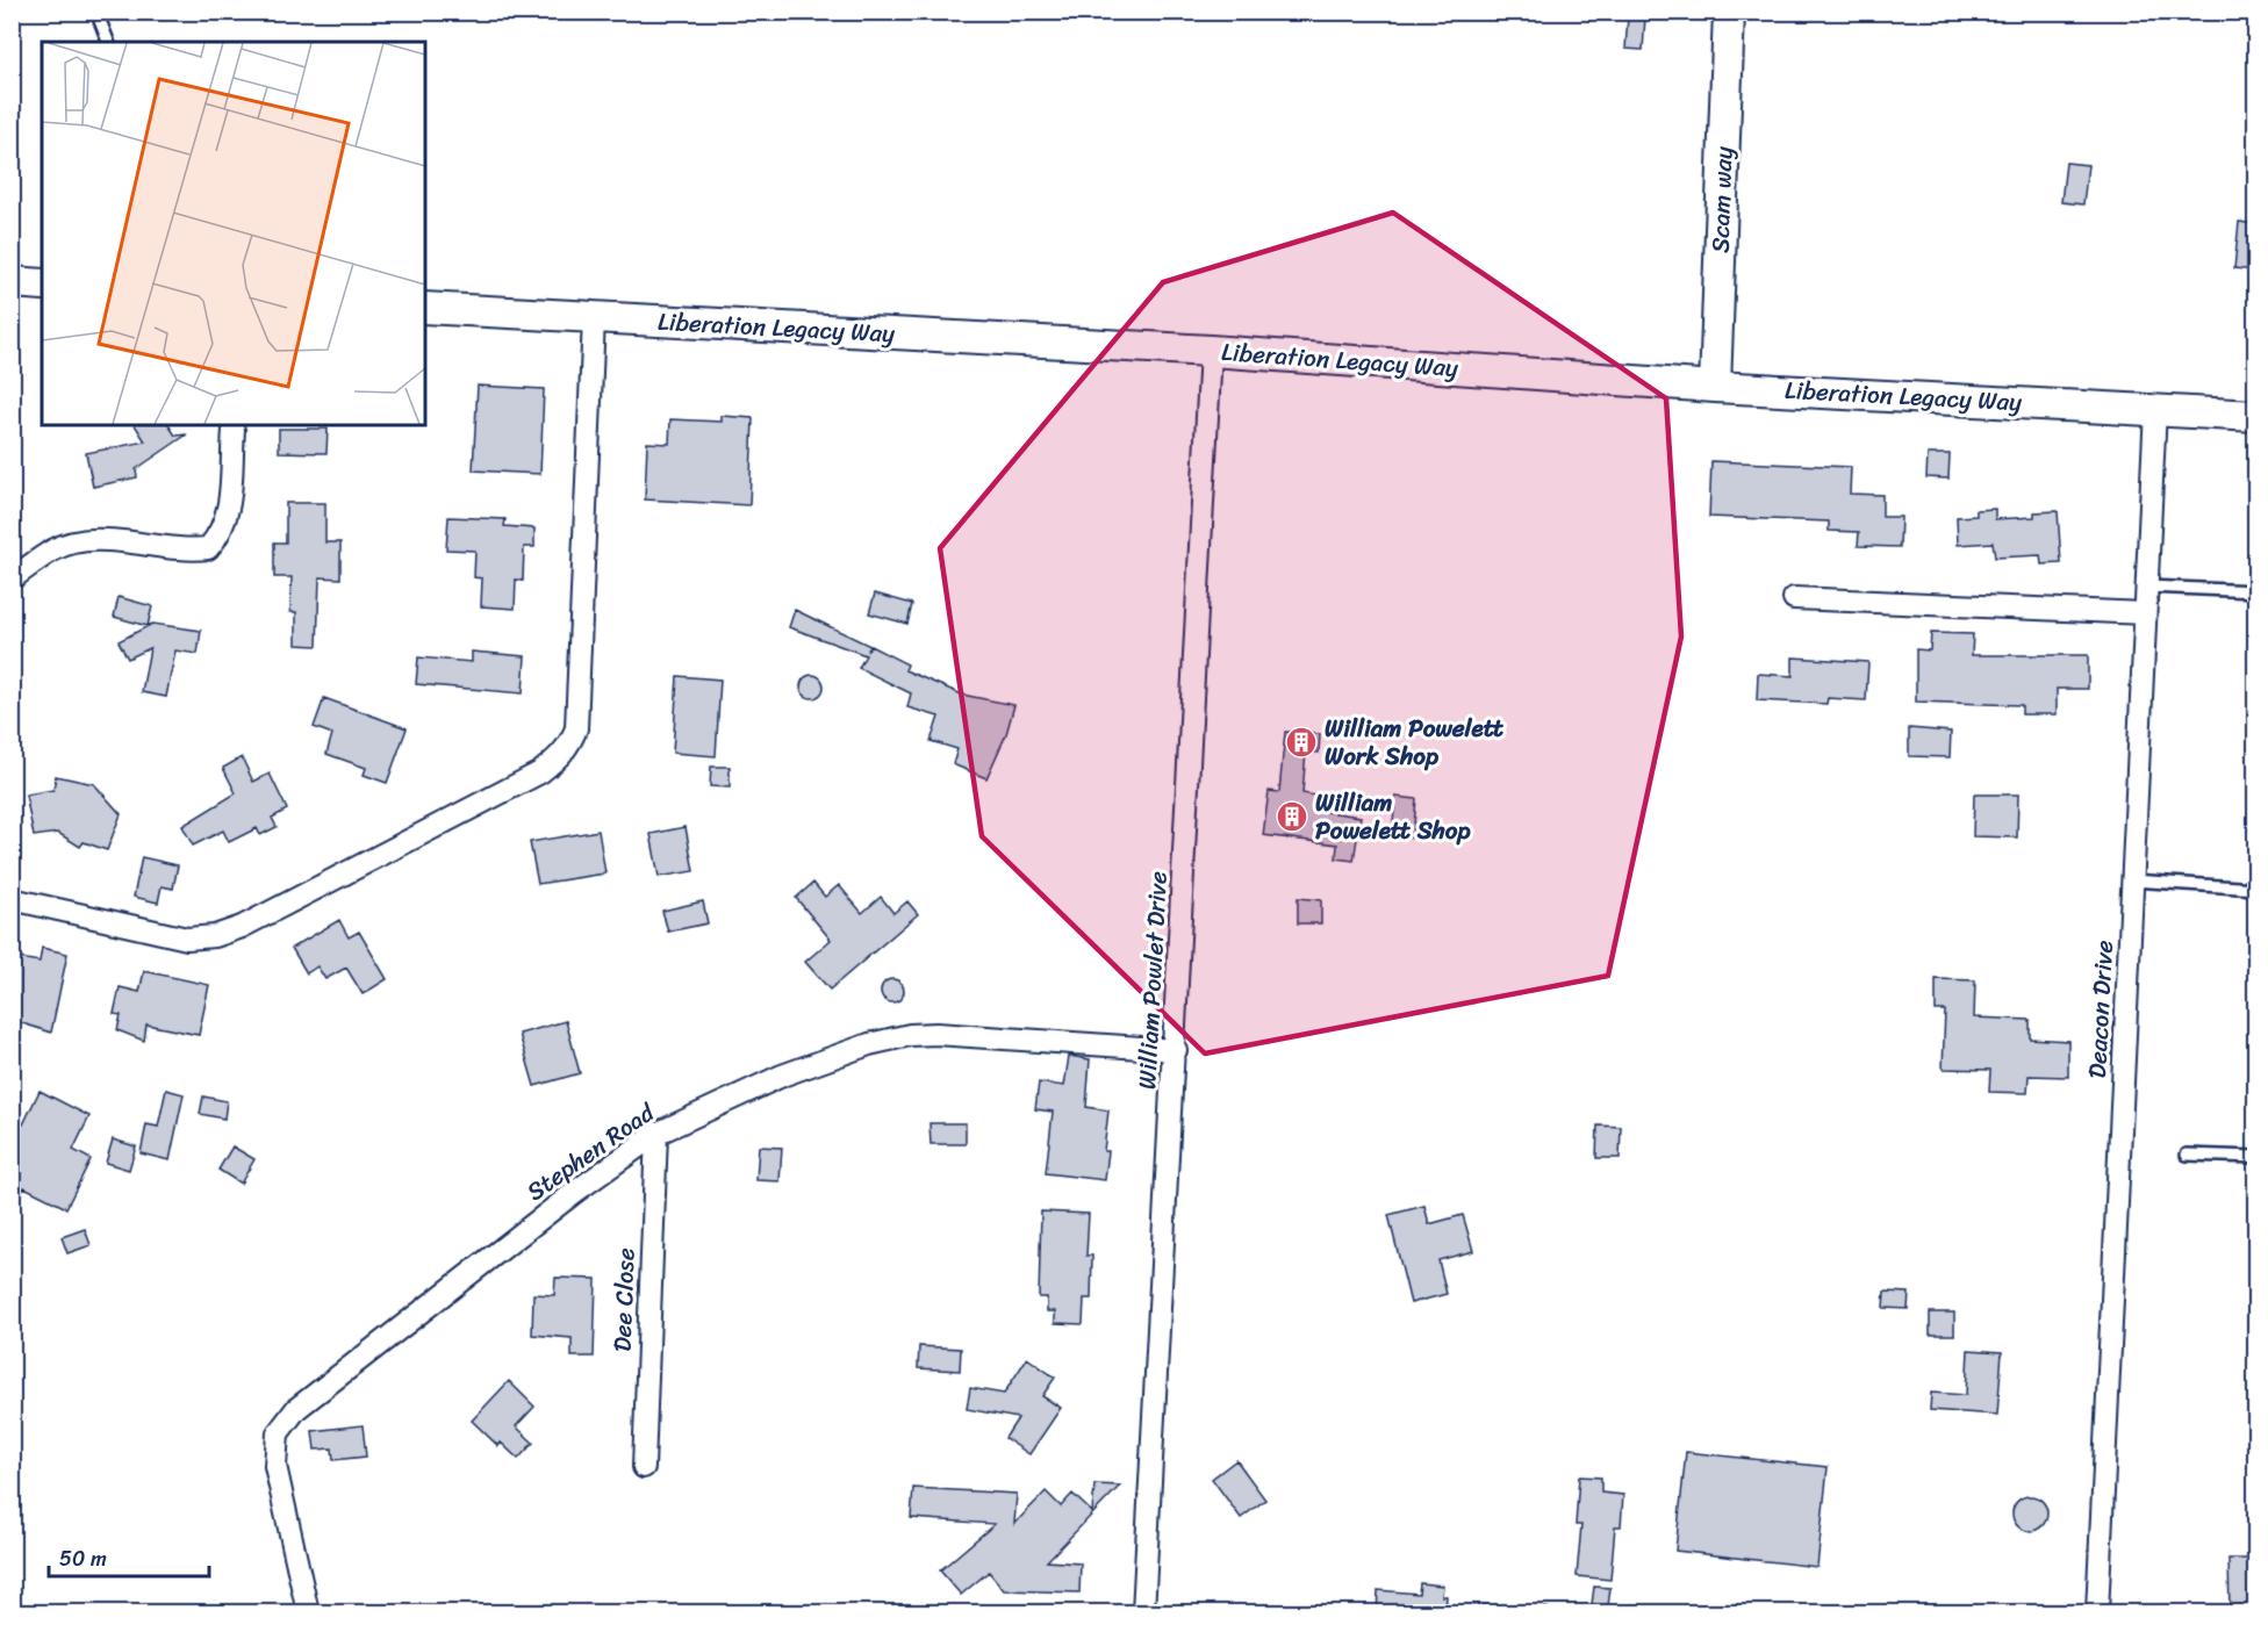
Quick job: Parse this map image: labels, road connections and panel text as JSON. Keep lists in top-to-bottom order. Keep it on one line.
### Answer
{"streets":{"main road":["Scam way","Liberation Legacy Way"],"street":["William Powlet Drive","Deacon Drive","Stephen Road","Dee Close"]},"crossings":[["Scam way","Liberation Legacy Way"],["Liberation Legacy Way","William Powlet Drive"],["Liberation Legacy Way","Deacon Drive"],["William Powlet Drive","Stephen Road"],["Stephen Road","Dee Close"]],"places":{"building":["William Powelett Work Shop","William Powelett Shop"]},"scale_bar":"50 m"}
